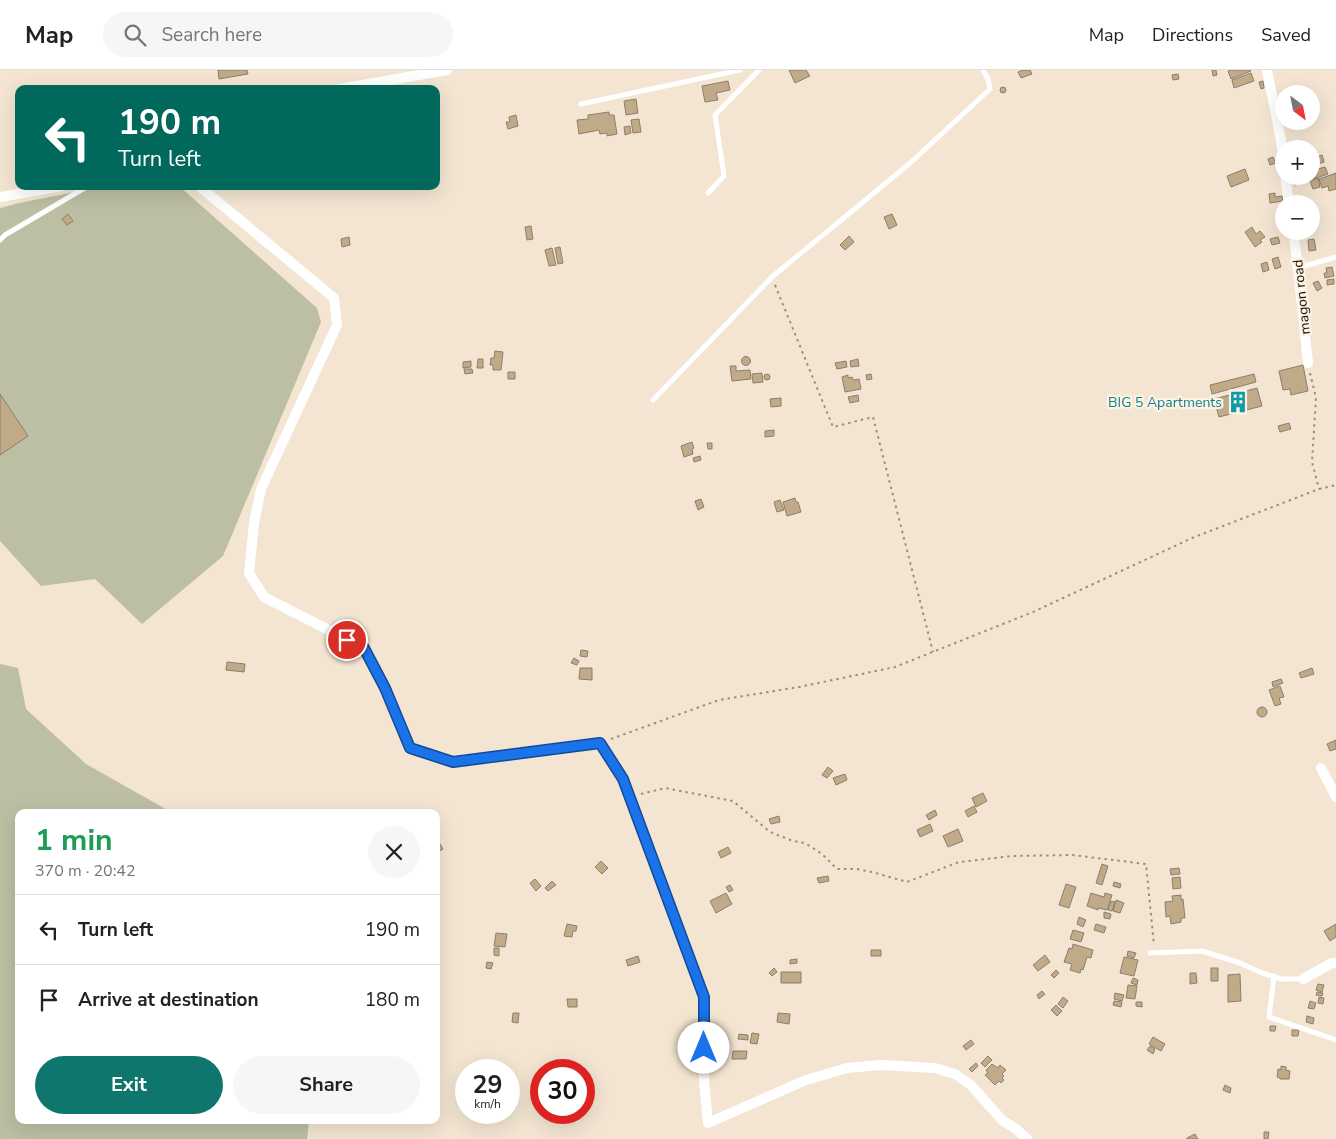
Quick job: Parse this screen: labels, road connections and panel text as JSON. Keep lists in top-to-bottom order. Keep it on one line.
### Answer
{"streets":{"street":["magon road"]},"places":{"building":["BIG 5 Apartments"]},"north":"bottom right","page":{"header":"Map","search":"Search here","nav":["Map","Directions","Saved"],"map_buttons":["+","−"],"turn":["190 m","Turn left"],"heading":["1 min","370 m · 20:42"],"list":[{"name":"Turn left","value":"190 m"},{"name":"Arrive at destination","value":"180 m"}],"buttons":["Exit","Share"],"speed":"29 km/h","limit":"30"}}
